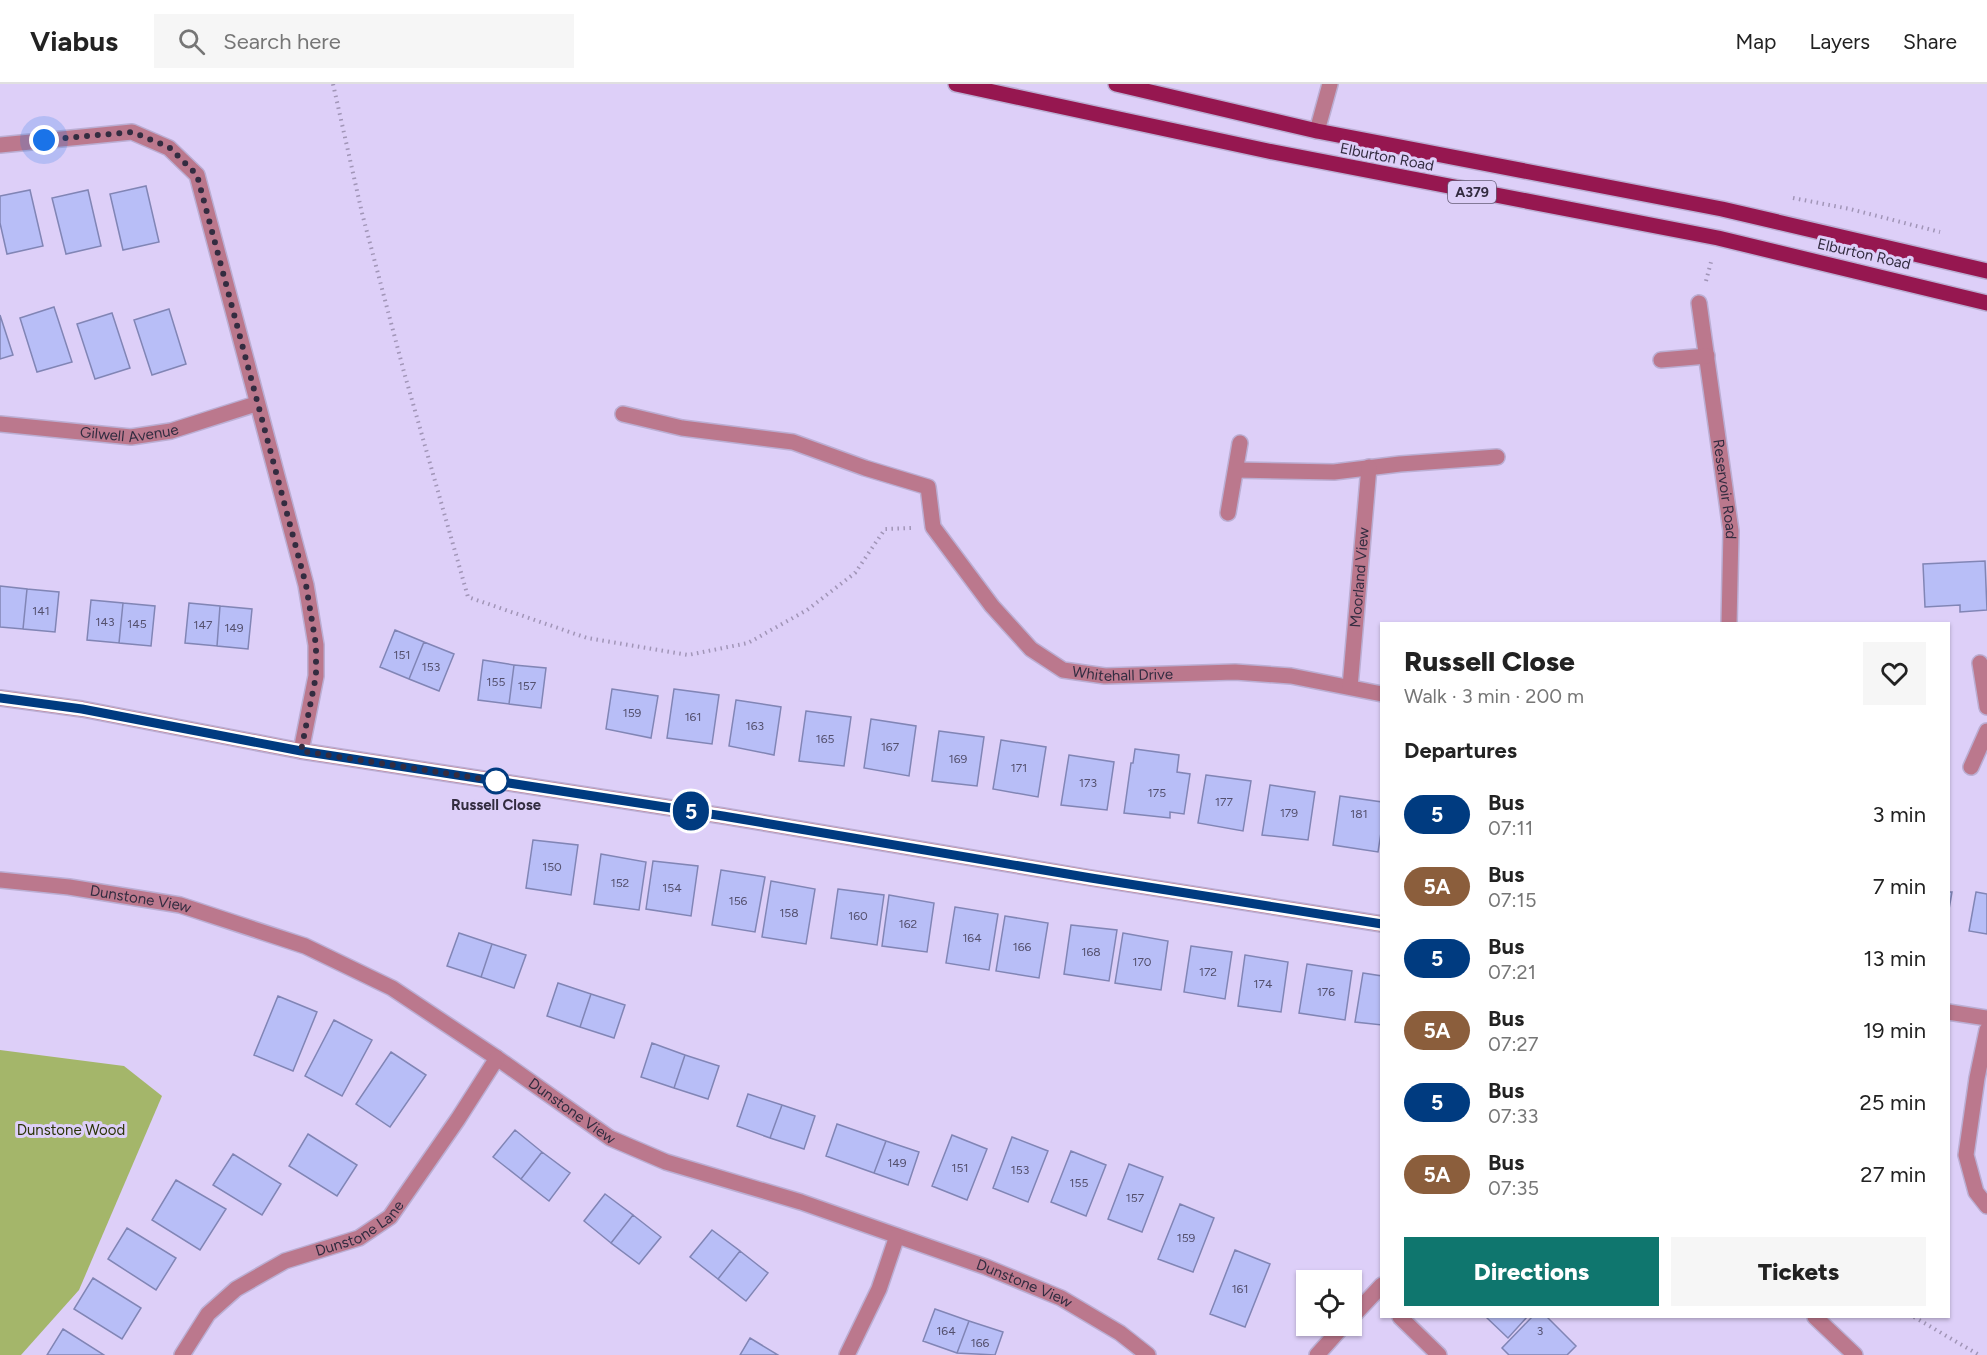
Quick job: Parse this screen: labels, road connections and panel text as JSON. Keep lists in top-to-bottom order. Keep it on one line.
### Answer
{"streets":{"main road":["Elburton Road","A379"],"street":["Gilwell Avenue","Reservoir Road","Moorland View","Whitehall Drive","Dunstone View","Dunstone Lane"]},"crossings":[["Moorland View","Whitehall Drive"],["Dunstone View","Dunstone Lane"]],"parks":["Dunstone Wood"],"places":["Russell Close"],"lines":["bus line 5"],"house_numbers":["141","143","145","147","149","151","153","155","157","159","161","163","165","167","169","171","173","175","177","179","181","150","152","154","156","158","160","162","164","166","168","170","172","174","176","149","151","153","155","157","159","161","164","3","166"],"page":{"header":"Viabus","search":"Search here","nav":["Map","Layers","Share"],"on_map":"5","heading":[["Russell Close","Walk · 3 min · 200 m"],"Departures"],"list":[{"mark":"5","name":"Bus","note":"07:11","value":"3 min"},{"mark":"5A","name":"Bus","note":"07:15","value":"7 min"},{"mark":"5","name":"Bus","note":"07:21","value":"13 min"},{"mark":"5A","name":"Bus","note":"07:27","value":"19 min"},{"mark":"5","name":"Bus","note":"07:33","value":"25 min"},{"mark":"5A","name":"Bus","note":"07:35","value":"27 min"}],"buttons":["Directions","Tickets"]}}
